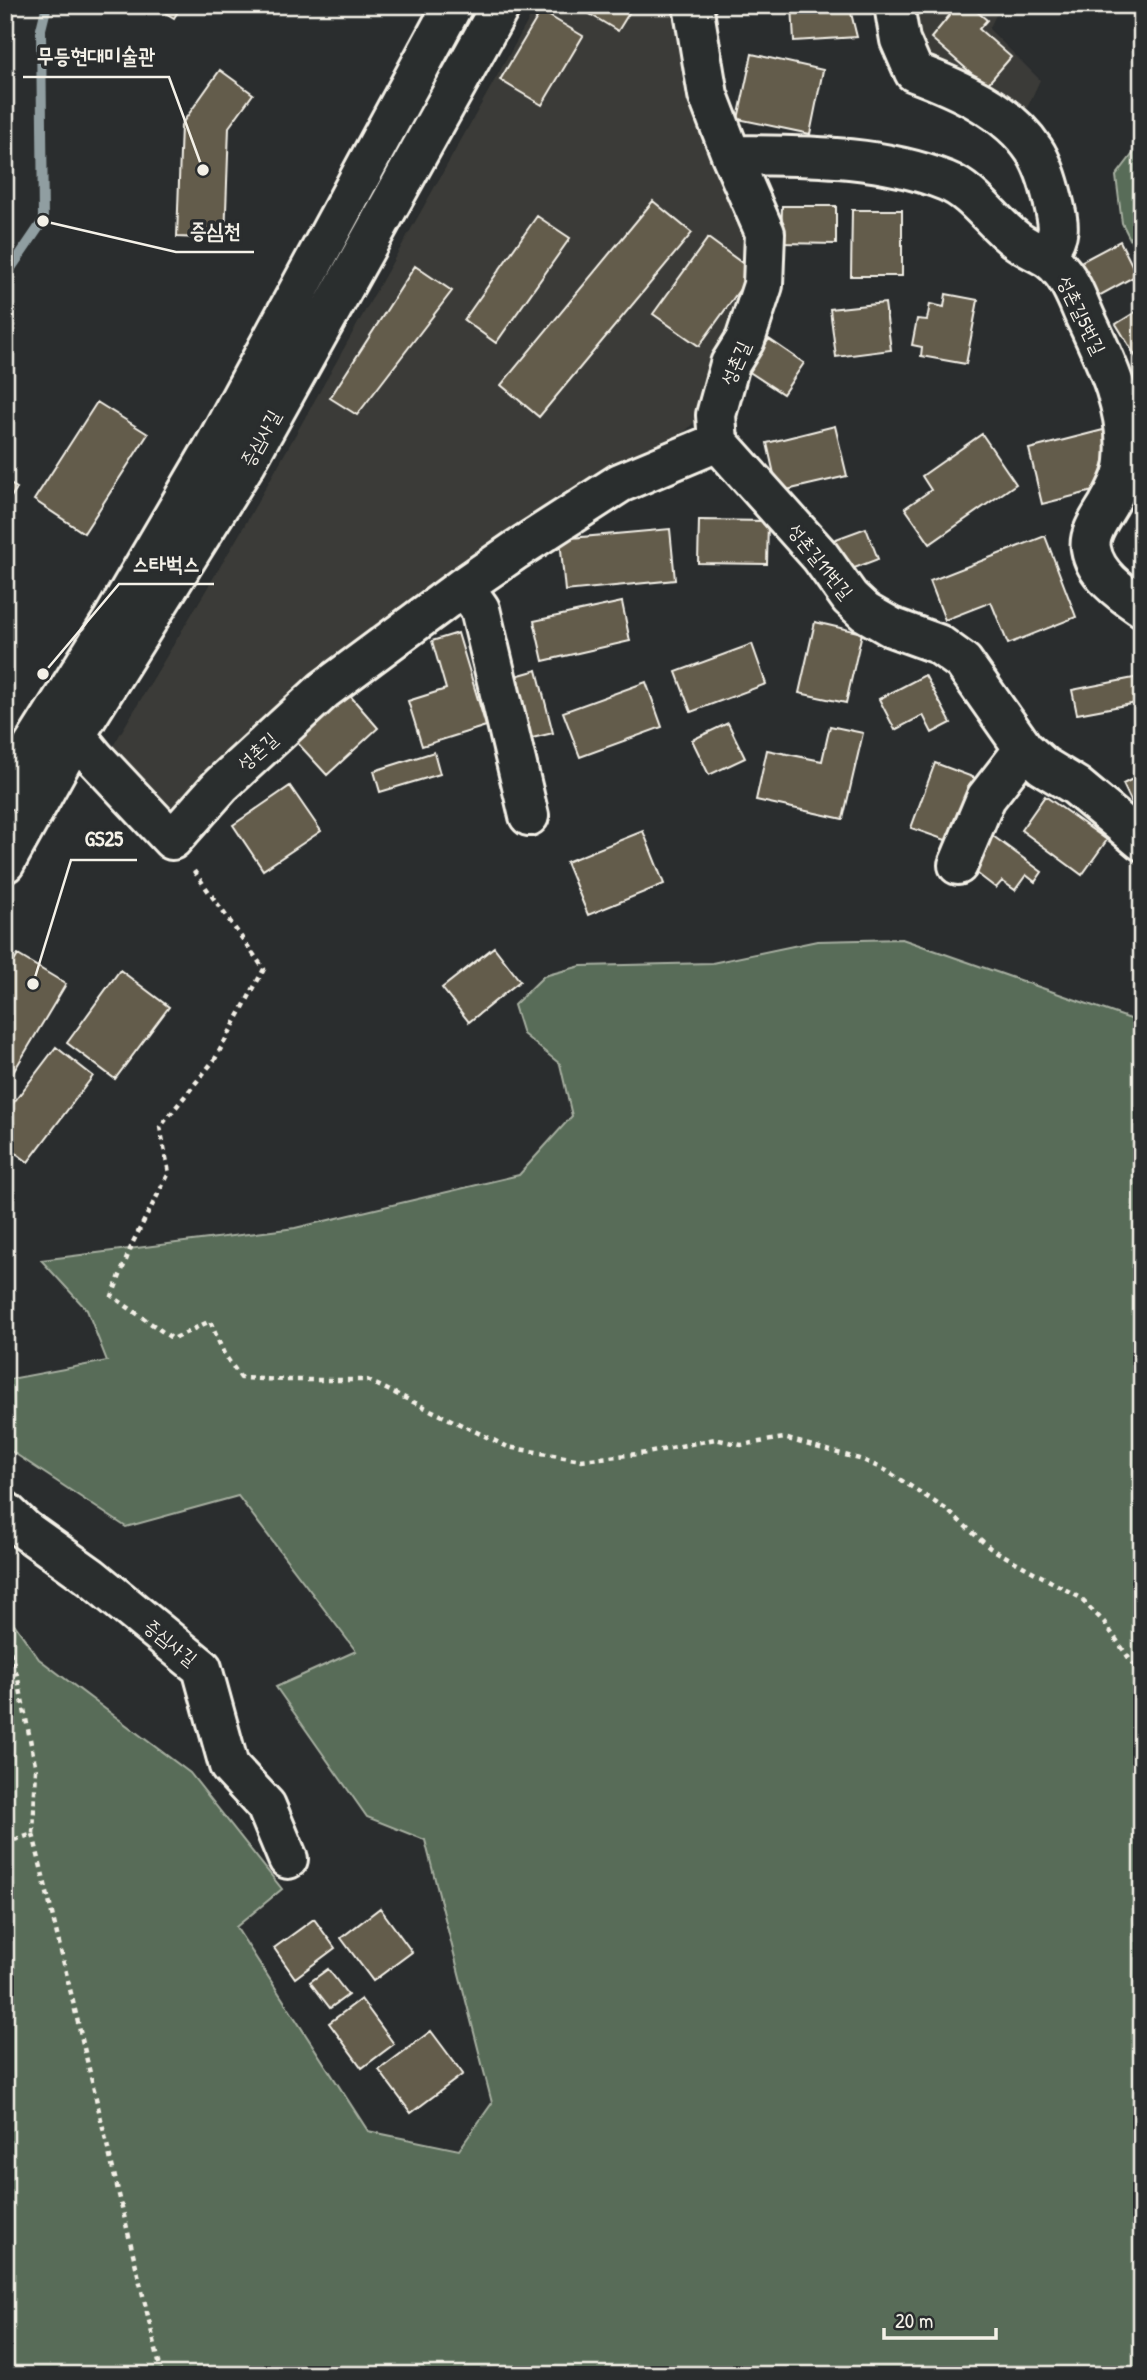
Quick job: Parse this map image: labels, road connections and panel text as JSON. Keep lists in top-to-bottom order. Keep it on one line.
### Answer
{"streets":{"street":["성촌길5번길","성촌길","증심사길","성촌길11번길"]},"crossings":[["성촌길5번길","성촌길"],["성촌길","성촌길11번길"]],"places":["무등현대미술관","증심천","스타벅스","GS25"],"scale_bar":"20 m"}
